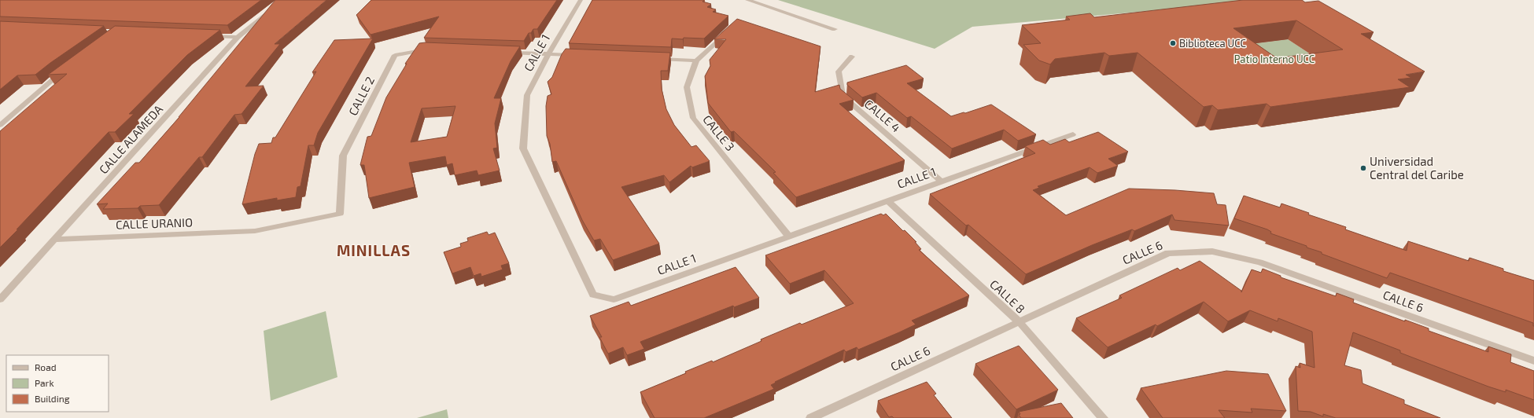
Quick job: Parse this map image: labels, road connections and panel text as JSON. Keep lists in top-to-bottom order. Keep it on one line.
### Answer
{"streets":{"street":["CALLE 1","CALLE 2","CALLE 4","CALLE 3","CALLE ALAMEDA","CALLE URANIO","CALLE 6","CALLE 8"]},"crossings":[["CALLE 1","CALLE 4"],["CALLE 1","CALLE 3"],["CALLE 1","CALLE 8"],["CALLE 2","CALLE URANIO"],["CALLE ALAMEDA","CALLE URANIO"],["CALLE 6","CALLE 8"]],"districts":["MINILLAS"],"parks":["Patio Interno UCC"],"places":["Biblioteca UCC","Universidad Central del Caribe"],"legend":["Road","Park","Building"]}
